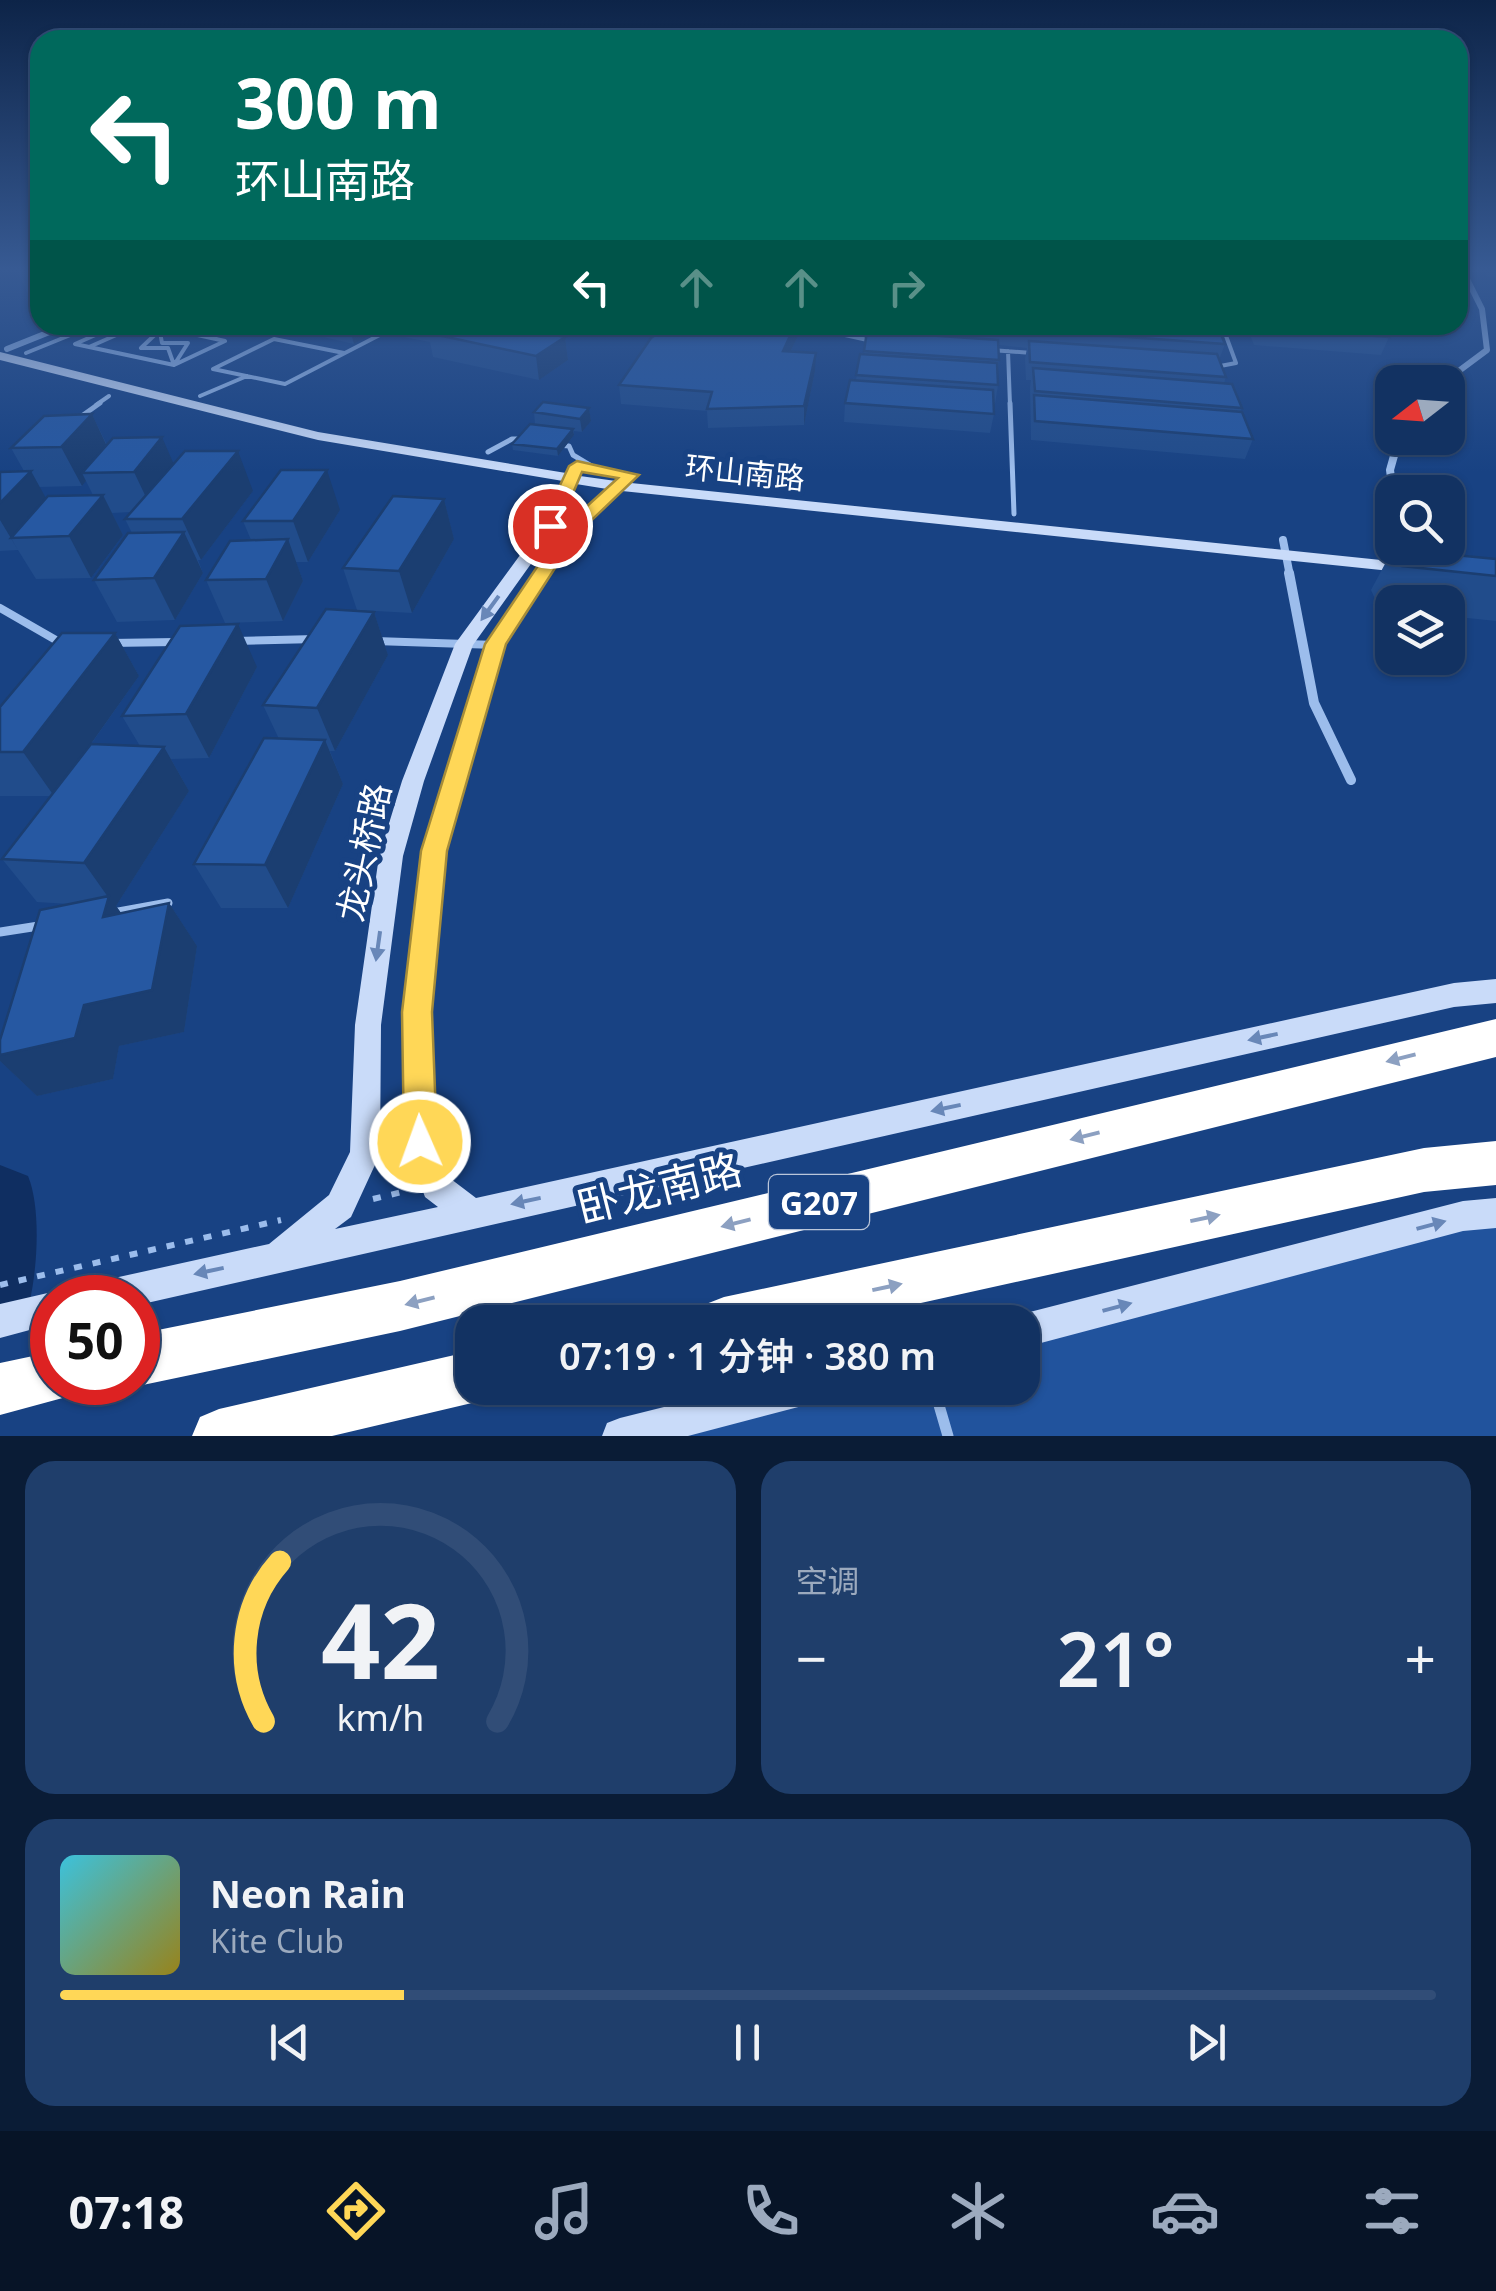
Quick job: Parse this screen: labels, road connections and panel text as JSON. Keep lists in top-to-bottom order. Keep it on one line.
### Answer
{"streets":{"highway":["卧龙南路","G207"],"main road":["环山南路","龙头桥路"]},"crossings":[["环山南路","龙头桥路"]],"north":"left","page":{"turn":["300 m","环山南路"],"limit":"50","trip":"07:19 · 1 分钟 · 380 m","tile":"空调","heat":["−","21°","+"],"song":["Neon Rain","Kite Club"],"tabs":"07:18","gauge":["42","km/h"]}}
